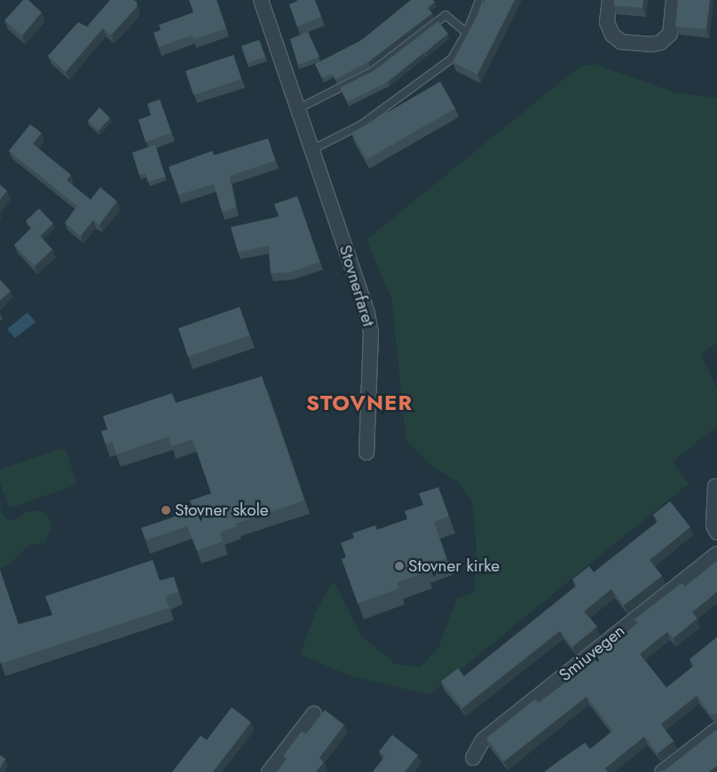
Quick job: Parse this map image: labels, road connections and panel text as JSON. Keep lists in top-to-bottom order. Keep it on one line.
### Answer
{"streets":{"street":["Stovnerfaret","Smiuvegen"]},"districts":["STOVNER"],"places":["Stovner skole","Stovner kirke"]}
